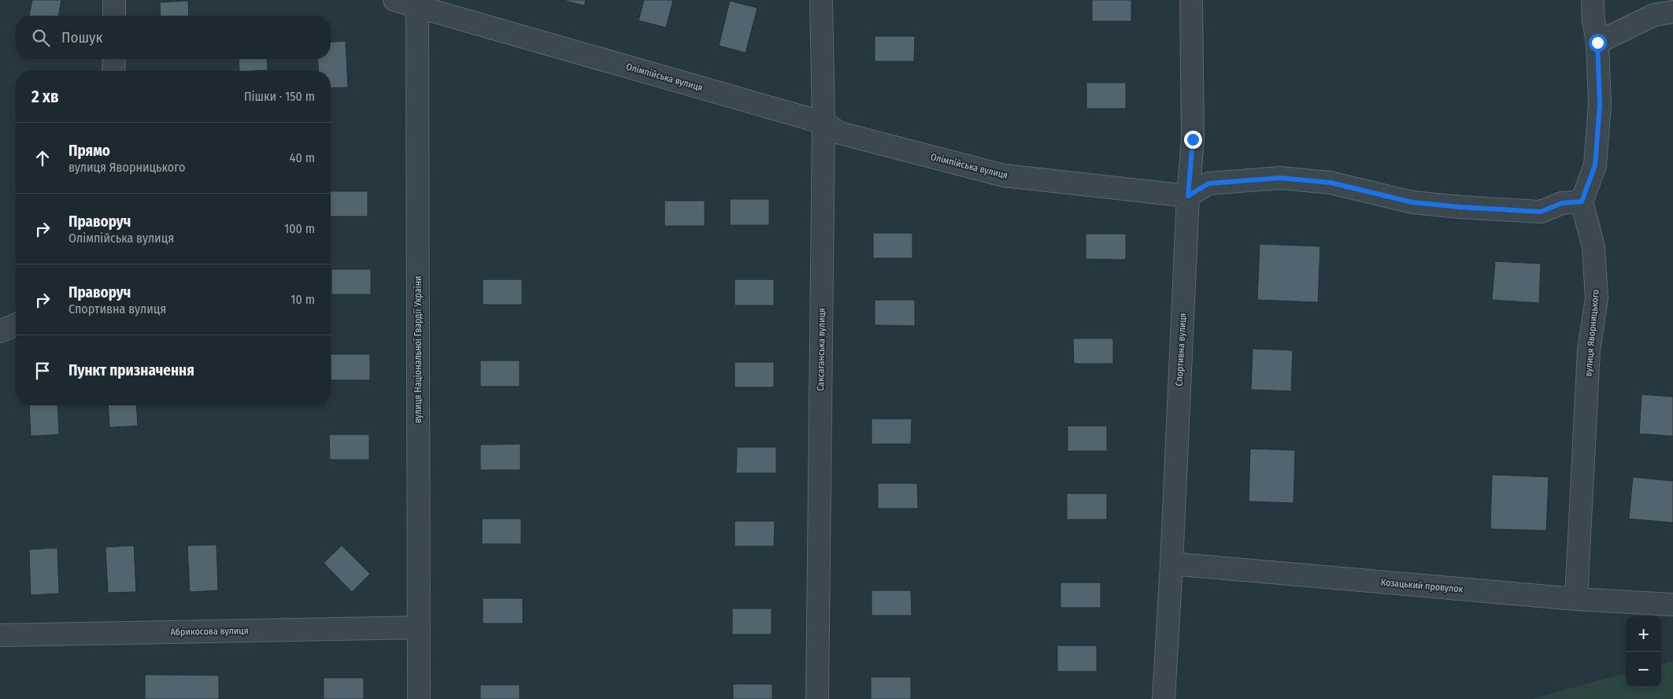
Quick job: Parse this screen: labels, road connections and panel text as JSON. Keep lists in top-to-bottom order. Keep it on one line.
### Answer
{"streets":{"street":["Олімпійська вулиця","вулиця Яворницького","вулиця Національної Гвардії України","Саксаганська вулиця","Спортивна вулиця","Козацький провулок","Абрикосова вулиця"]},"crossings":[["Олімпійська вулиця","вулиця Національної Гвардії України"],["Олімпійська вулиця","Саксаганська вулиця"],["Олімпійська вулиця","Спортивна вулиця"],["вулиця Яворницького","Козацький провулок"],["вулиця Національної Гвардії України","Абрикосова вулиця"],["Спортивна вулиця","Козацький провулок"]],"page":{"search":"Пошук","heading":["2 хв","Пішки · 150 m"],"list":[["Прямо","вулиця Яворницького","40 m"],["Праворуч","Олімпійська вулиця","100 m"],["Праворуч","Спортивна вулиця","10 m"],"Пункт призначення"],"map_buttons":["+","−"]}}
